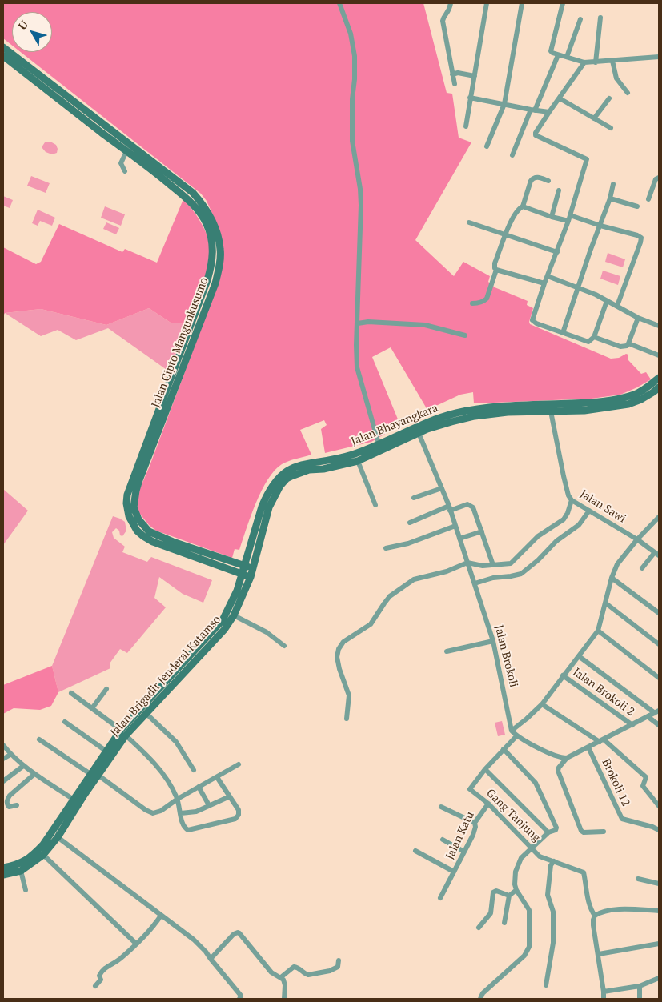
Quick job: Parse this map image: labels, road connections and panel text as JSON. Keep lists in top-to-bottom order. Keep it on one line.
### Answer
{"streets":{"main road":["Jalan Cipto Mangunkusumo","Jalan Bhayangkara","Jalan Brigadir Jenderal Katamso"],"street":["Jalan Sawi","Jalan Brokoli","Jalan Brokoli 2","Brokoli 12","Gang Tanjung","Jalan Katu"]},"crossings":[["Jalan Cipto Mangunkusumo","Jalan Bhayangkara"],["Jalan Cipto Mangunkusumo","Jalan Brigadir Jenderal Katamso"],["Jalan Bhayangkara","Jalan Sawi"],["Jalan Bhayangkara","Jalan Brokoli"],["Jalan Bhayangkara","Jalan Brigadir Jenderal Katamso"],["Gang Tanjung","Jalan Katu"]],"north":"top left"}
